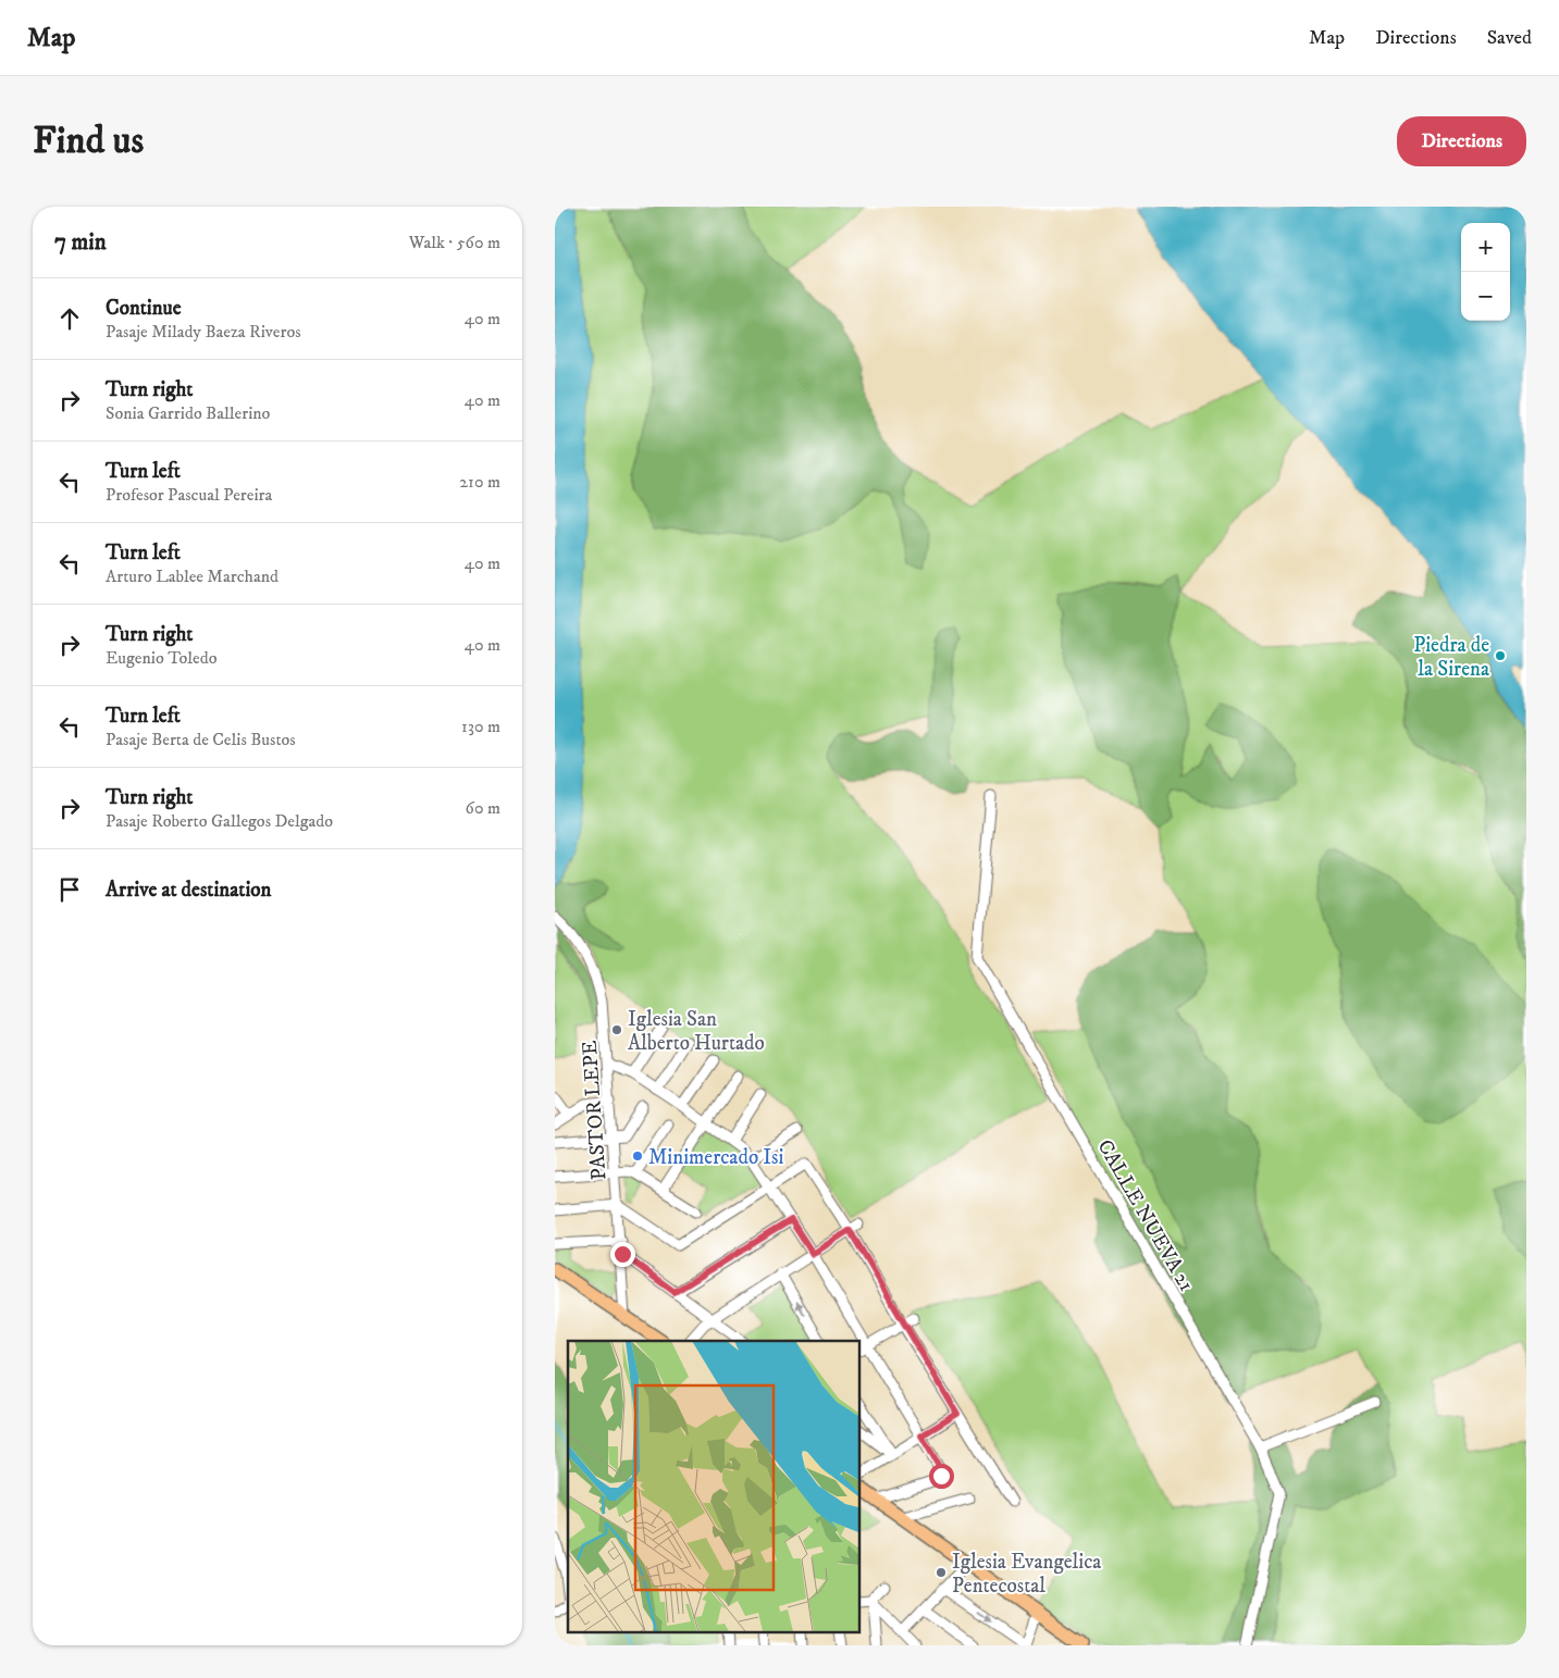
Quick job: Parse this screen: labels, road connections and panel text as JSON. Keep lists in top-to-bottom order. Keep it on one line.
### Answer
{"streets":{"street":["PASTOR LEPE","CALLE NUEVA 21"]},"places":["Piedra de la Sirena","Iglesia San Alberto Hurtado","Minimercado Isi","Iglesia Evangelica Pentecostal"],"page":{"header":"Map","nav":["Map","Directions","Saved"],"buttons":"Directions","title":"Find us","heading":["7 min","Walk · 560 m"],"map_buttons":["+","−"],"list":[["Continue","Pasaje Milady Baeza Riveros","40 m"],["Turn right","Sonia Garrido Ballerino","40 m"],["Turn left","Profesor Pascual Pereira","210 m"],["Turn left","Arturo Lablee Marchand","40 m"],["Turn right","Eugenio Toledo","40 m"],["Turn left","Pasaje Berta de Celis Bustos","130 m"],["Turn right","Pasaje Roberto Gallegos Delgado","60 m"],"Arrive at destination"]}}
